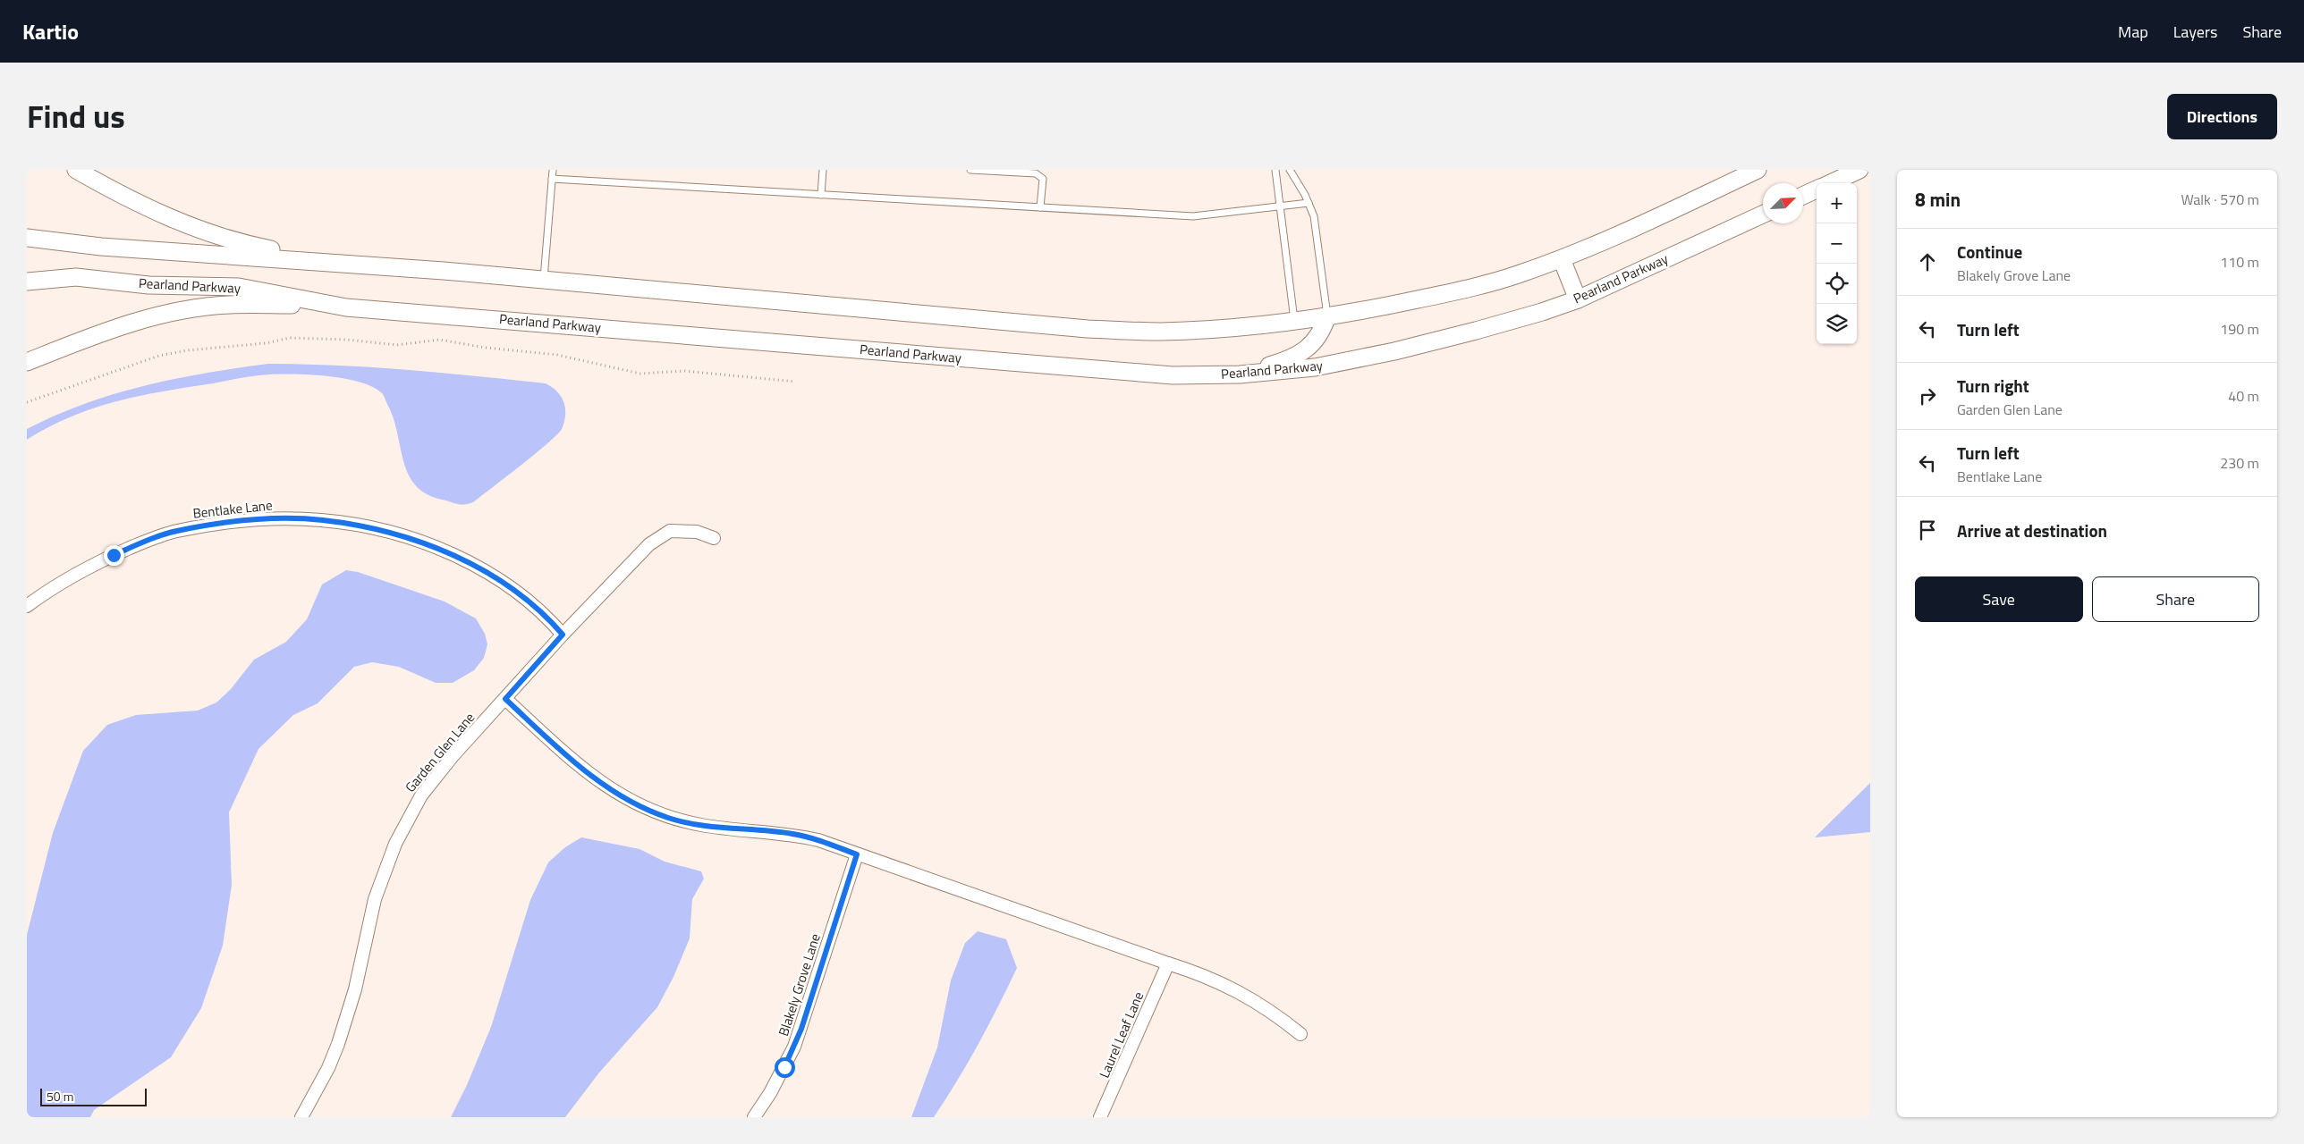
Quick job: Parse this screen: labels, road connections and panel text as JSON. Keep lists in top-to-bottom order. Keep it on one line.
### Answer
{"streets":{"main road":["Pearland Parkway"],"street":["Bentlake Lane","Garden Glen Lane","Blakely Grove Lane","Laurel Leaf Lane"]},"crossings":[["Bentlake Lane","Garden Glen Lane"]],"scale_bar":"50 m","north":"top right","page":{"header":"Kartio","nav":["Map","Layers","Share"],"title":"Find us","buttons":["Directions",["Save","Share"]],"heading":["8 min","Walk · 570 m"],"map_buttons":["+","−"],"list":[["Continue","Blakely Grove Lane","110 m"],["Turn left","190 m"],["Turn right","Garden Glen Lane","40 m"],["Turn left","Bentlake Lane","230 m"],"Arrive at destination"],"scale":"50 m"}}
